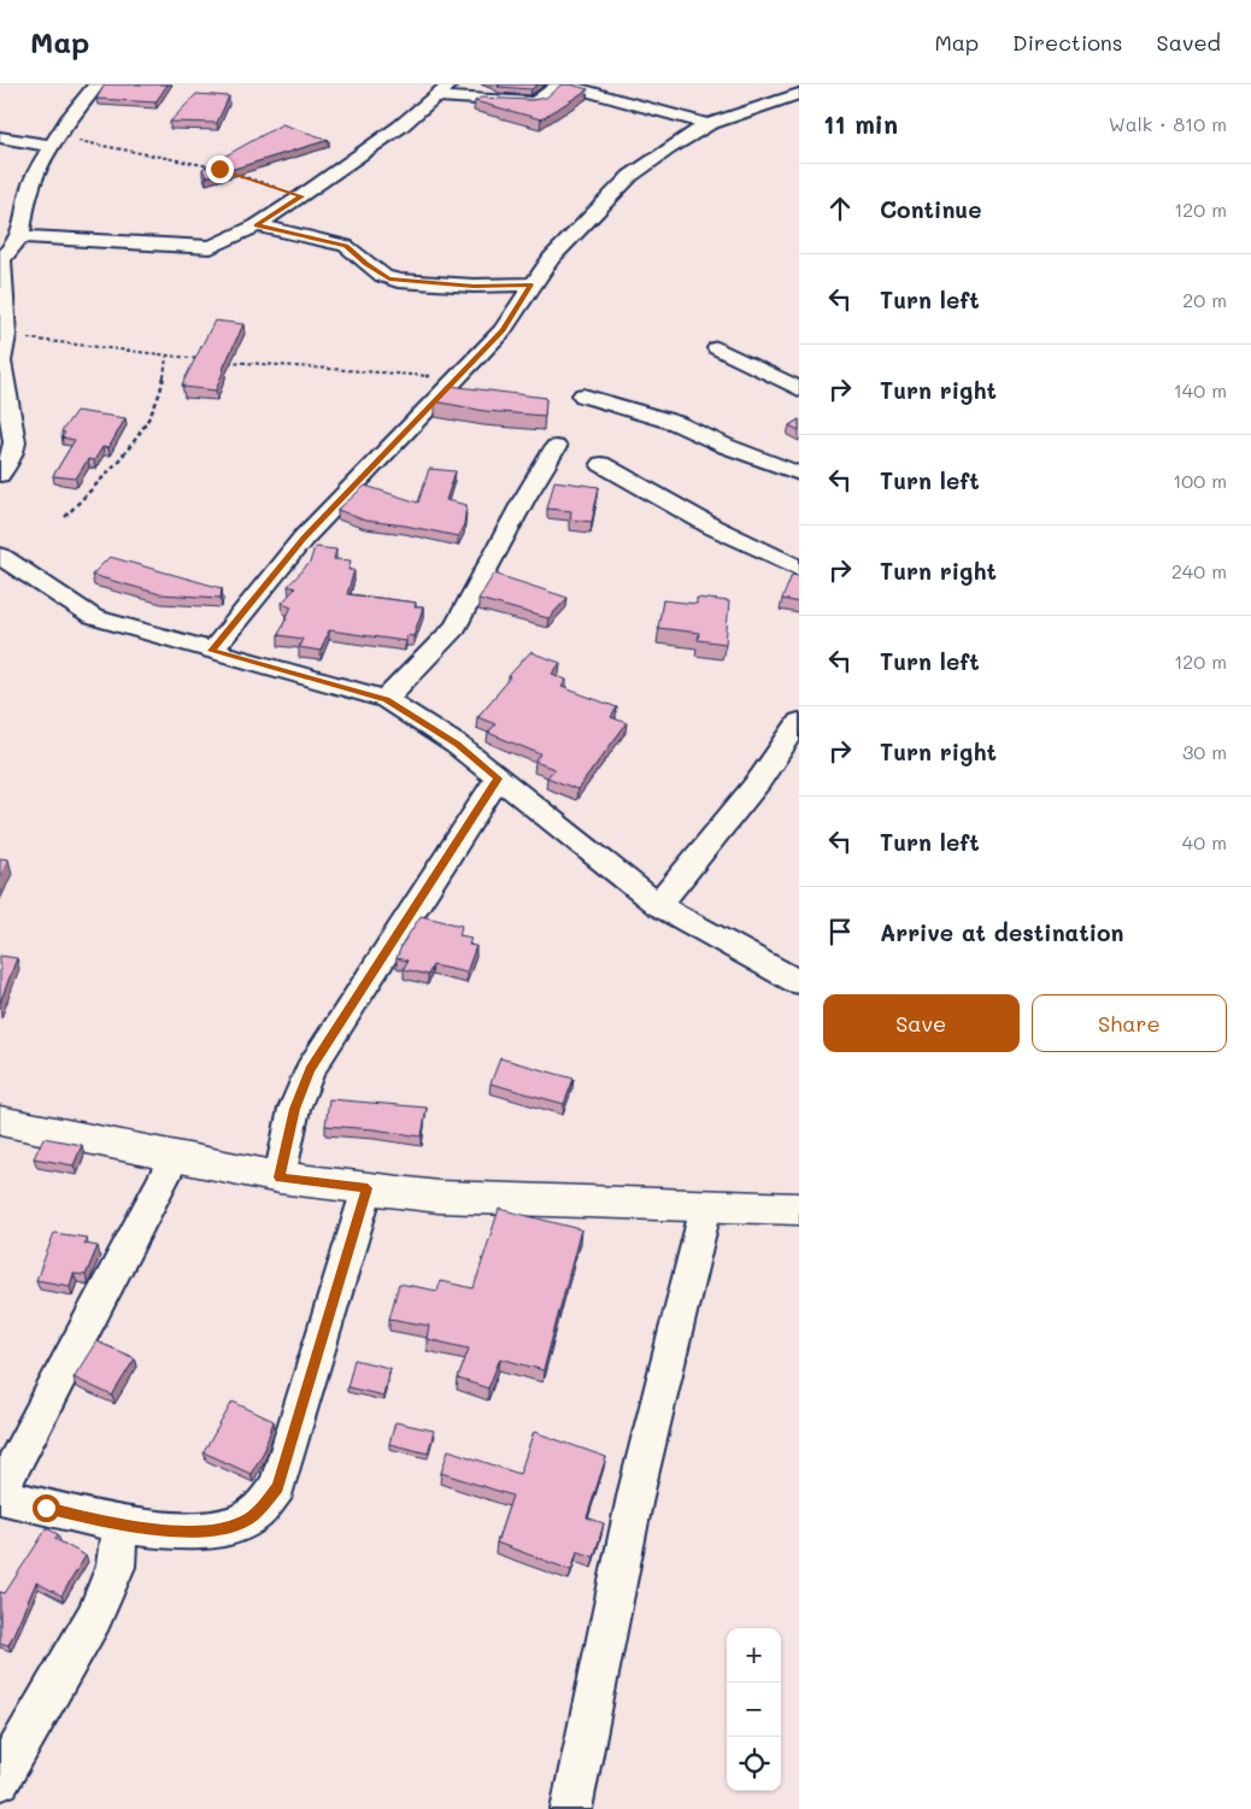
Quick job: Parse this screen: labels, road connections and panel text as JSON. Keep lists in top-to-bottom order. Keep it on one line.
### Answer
{"page":{"header":"Map","nav":["Map","Directions","Saved"],"heading":["11 min","Walk · 810 m"],"list":[["Continue","120 m"],["Turn left","20 m"],["Turn right","140 m"],["Turn left","100 m"],["Turn right","240 m"],["Turn left","120 m"],["Turn right","30 m"],["Turn left","40 m"],"Arrive at destination"],"buttons":["Save","Share"],"map_buttons":["+","−"]}}
